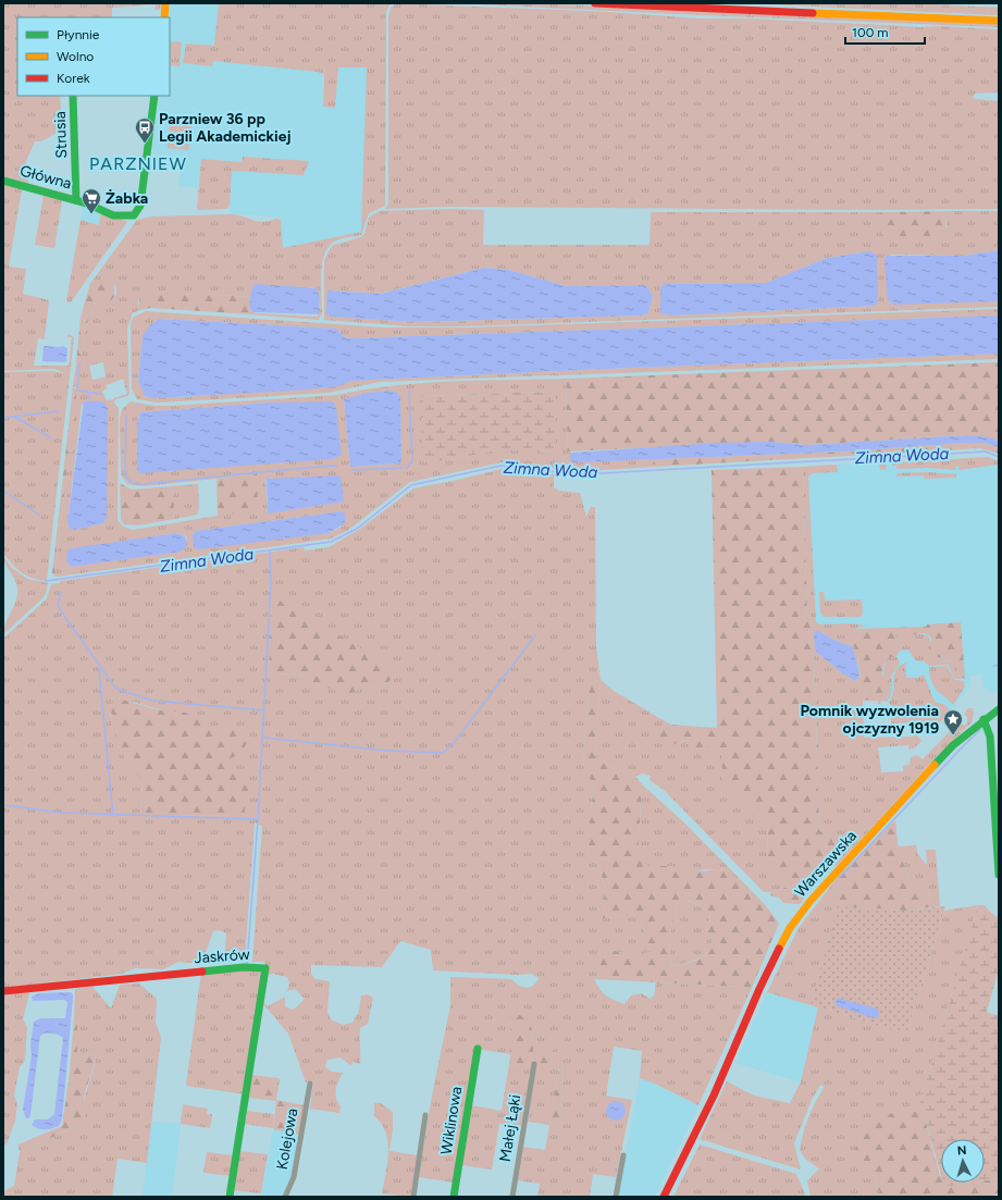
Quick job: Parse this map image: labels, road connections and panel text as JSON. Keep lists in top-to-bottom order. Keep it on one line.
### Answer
{"streets":{"street":["Strusia","Główna","Warszawska","Jaskrów","Wiklinowa","Małej Łąki","Kolejowa"]},"crossings":[["Strusia","Główna"]],"districts":["PARZNIEW"],"water":["Zimna Woda"],"places":{"bus stop":["Parzniew 36 pp Legii Akademickiej"],"supermarket":["Żabka"],"place":["Pomnik wyzwolenia ojczyzny 1919"]},"legend":["Płynnie","Wolno","Korek"],"scale_bar":"100 m","north":"top"}
